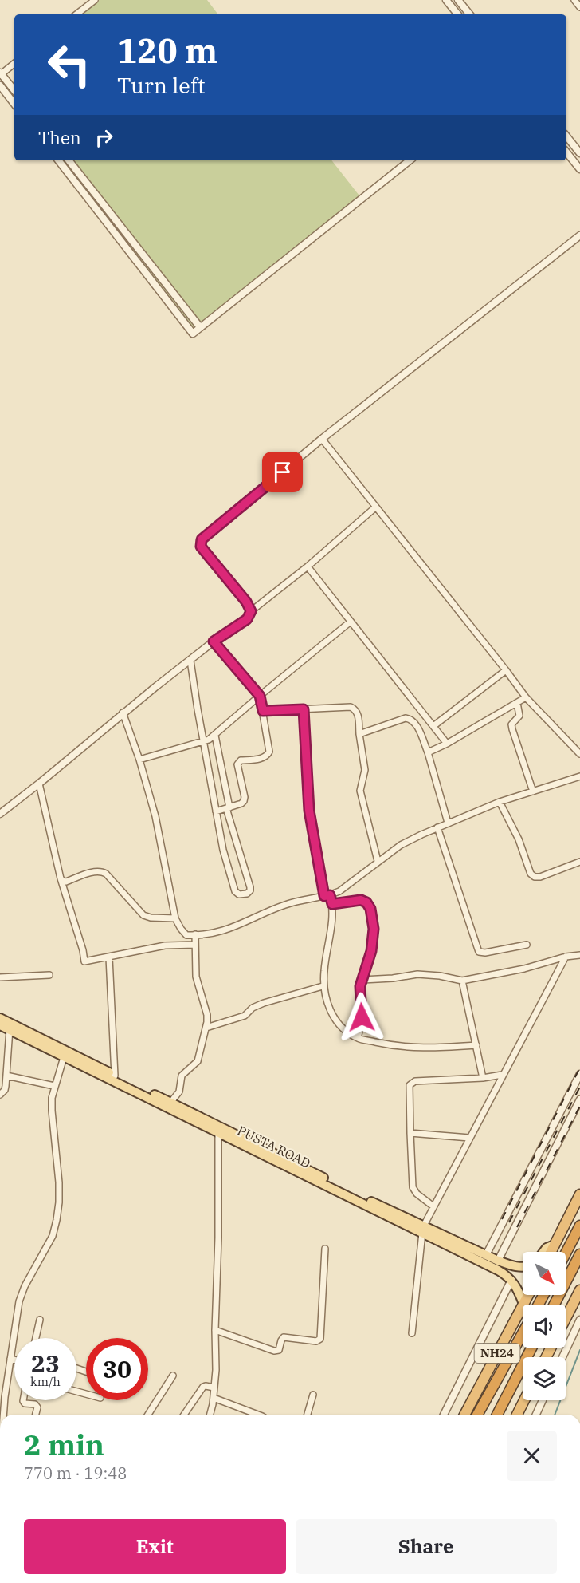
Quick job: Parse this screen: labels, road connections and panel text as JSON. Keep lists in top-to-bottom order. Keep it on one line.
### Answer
{"streets":{"highway":["NH24"],"main road":["PUSTA ROAD"]},"north":"bottom right","page":{"turn":["120 m","Turn left"],"then":"Then","speed":"23 km/h","limit":"30","heading":["2 min","770 m · 19:48"],"buttons":["Exit","Share"]}}
